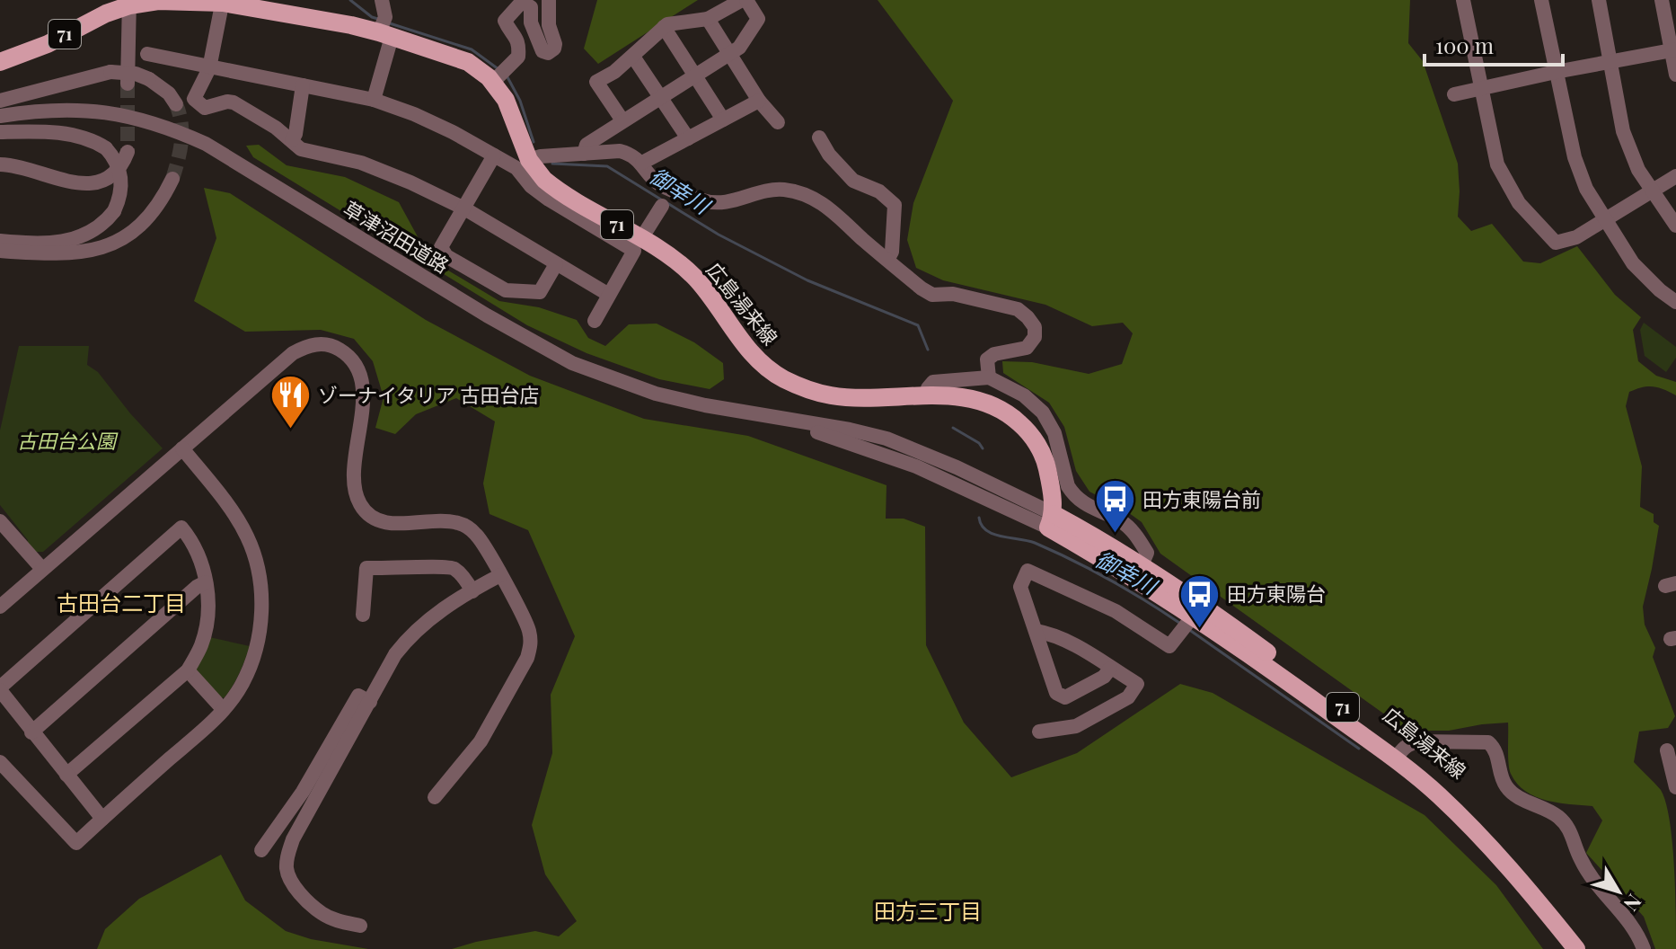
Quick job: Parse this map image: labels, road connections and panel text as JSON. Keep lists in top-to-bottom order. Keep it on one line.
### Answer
{"streets":{"main road":["71","広島湯来線"],"street":["草津沼田道路"]},"crossings":[["草津沼田道路","広島湯来線"]],"districts":["古田台二丁目","田方三丁目"],"water":["御幸川"],"parks":["古田台公園"],"places":{"restaurant":["ゾーナイタリア 古田台店"],"bus stop":["田方東陽台前","田方東陽台"]},"scale_bar":"100 m","north":"bottom right"}
